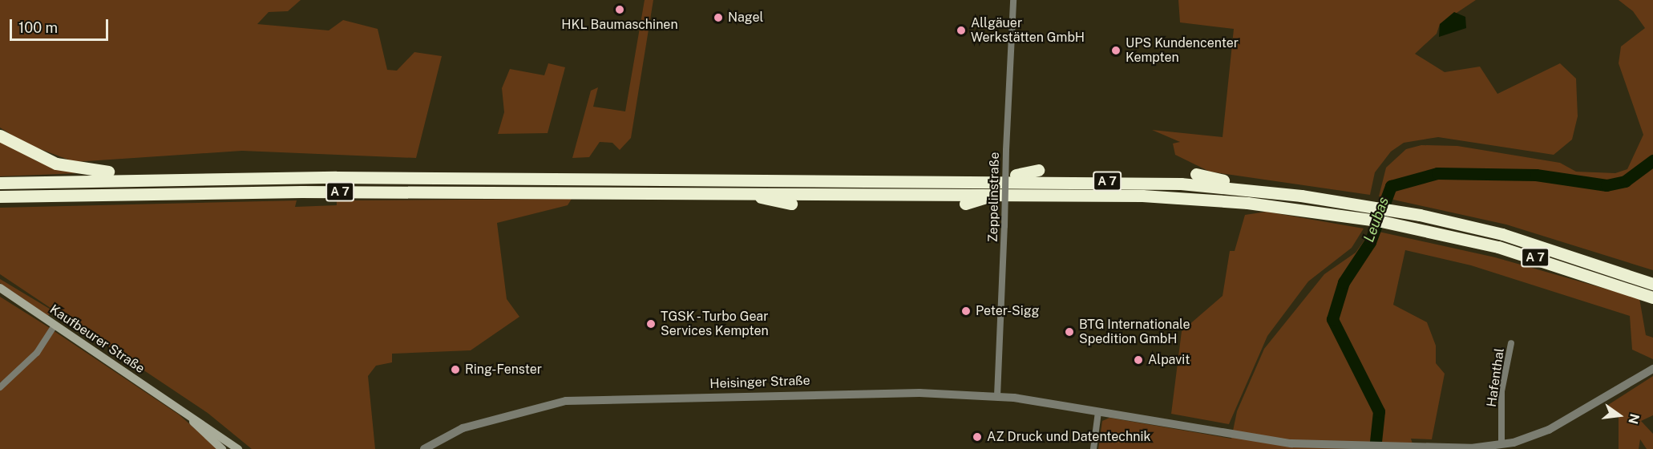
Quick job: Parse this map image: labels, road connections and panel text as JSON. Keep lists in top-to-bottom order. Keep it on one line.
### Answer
{"streets":{"highway":["A 7"],"main road":["Kaufbeurer Straße"],"street":["Zeppelinstraße","Hafenthal","Heisinger Straße"]},"crossings":[["Zeppelinstraße","Heisinger Straße"],["Hafenthal","Heisinger Straße"]],"water":["Leubas"],"places":["HKL Baumaschinen","Nagel","Allgäuer Werkstätten GmbH","UPS Kundencenter Kempten","Peter-Sigg","TGSK - Turbo Gear Services Kempten","BTG Internationale Spedition GmbH","Alpavit","Ring-Fenster","AZ Druck und Datentechnik"],"scale_bar":"100 m","north":"right"}
